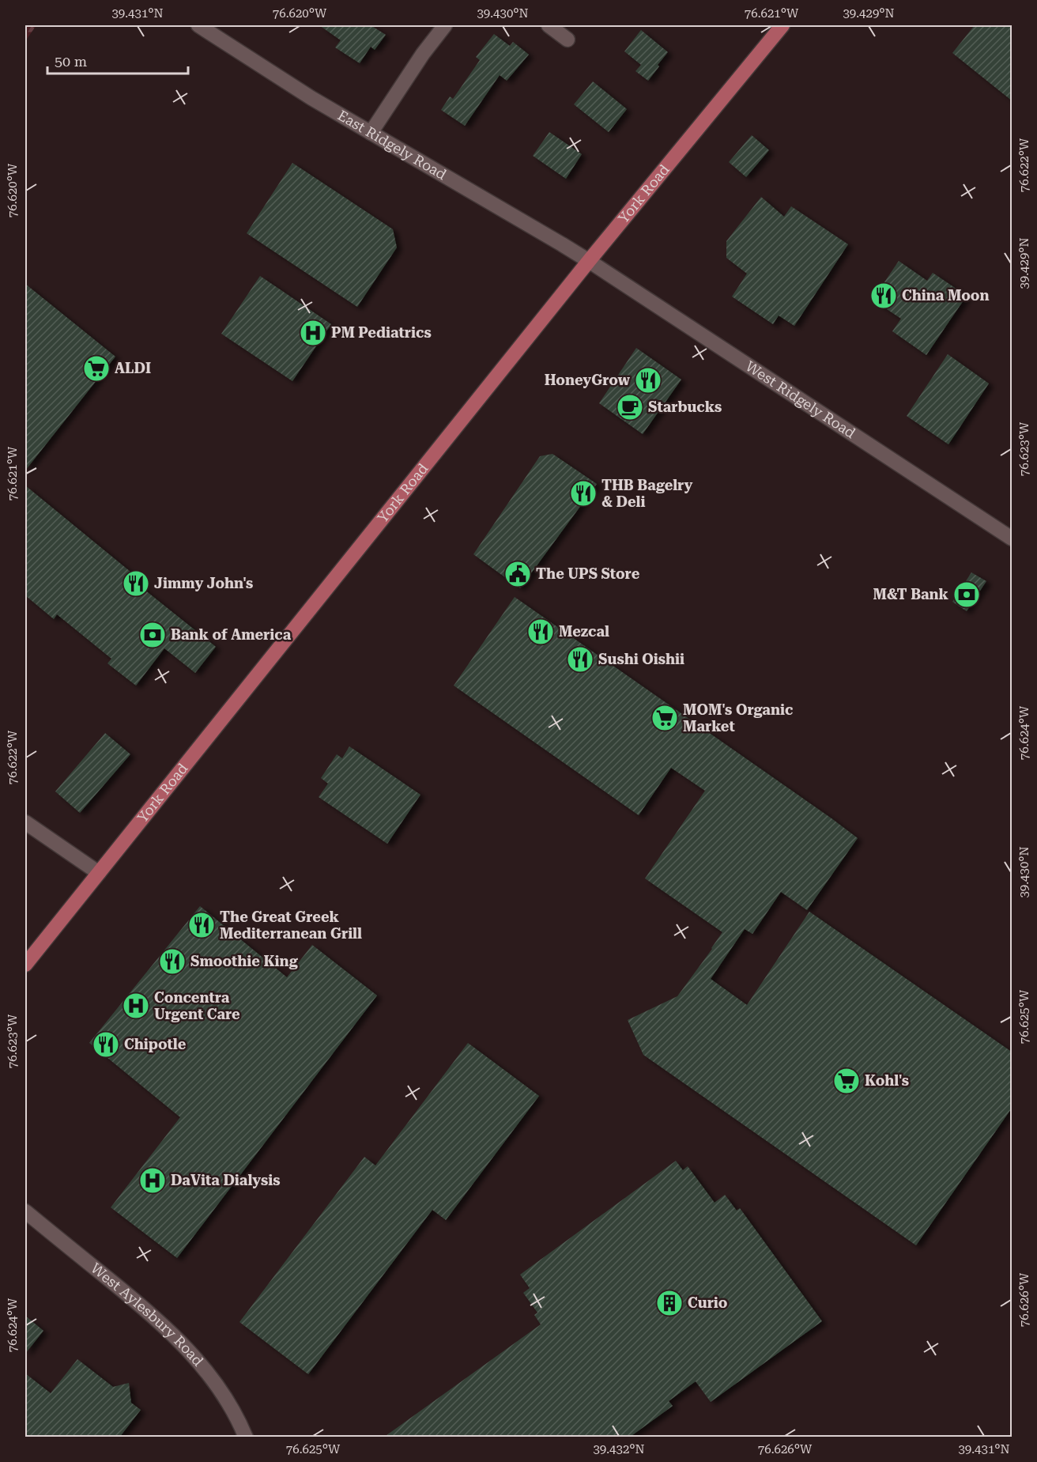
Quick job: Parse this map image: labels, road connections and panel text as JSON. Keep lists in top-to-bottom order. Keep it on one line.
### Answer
{"streets":{"main road":["York Road"],"street":["East Ridgely Road","West Ridgely Road","West Aylesbury Road"]},"crossings":[["East Ridgely Road","York Road"],["East Ridgely Road","West Ridgely Road"],["York Road","West Ridgely Road"]],"places":{"restaurant":["China Moon","HoneyGrow","THB Bagelry & Deli","Jimmy John's","Mezcal","Sushi Oishii","The Great Greek Mediterranean Grill","Smoothie King","Chipotle"],"hospital":["PM Pediatrics","Concentra Urgent Care","DaVita Dialysis"],"supermarket":["ALDI","MOM's Organic Market","Kohl's"],"cafe":["Starbucks"],"public building":["The UPS Store"],"bank":["M&T Bank","Bank of America"],"building":["Curio"]},"scale_bar":"50 m","coordinates":["39.431°N","76.620°W","39.430°N","76.621°W","39.429°N","76.622°W","76.623°W","76.624°W","76.625°W","76.626°W","39.432°N"]}
